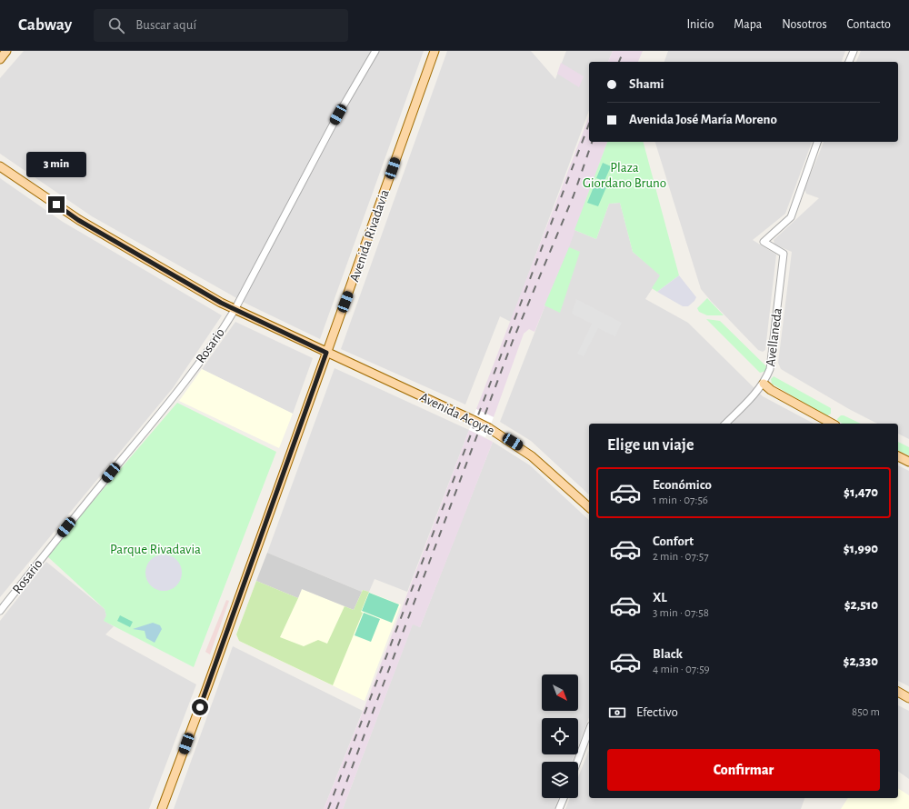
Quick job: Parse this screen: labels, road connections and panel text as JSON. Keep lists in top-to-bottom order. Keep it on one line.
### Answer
{"streets":{"main road":["Avenida Rivadavia","Avenida Acoyte"],"street":["Avellaneda","Rosario"]},"crossings":[["Avenida Rivadavia","Avenida Acoyte"],["Rosario","Avenida Acoyte"]],"parks":["Plaza Giordano Bruno","Parque Rivadavia"],"north":"bottom right","page":{"header":"Cabway","search":"Buscar aquí","nav":["Inicio","Mapa","Nosotros","Contacto"],"banner":["Shami","Avenida José María Moreno"],"bubble":"3 min","heading":"Elige un viaje","list":[{"name":"Económico","note":"1 min · 07:56","value":"$1,470"},{"name":"Confort","note":"2 min · 07:57","value":"$1,990"},{"name":"XL","note":"3 min · 07:58","value":"$2,510"},{"name":"Black","note":"4 min · 07:59","value":"$2,330"}],"pay":["Efectivo","850 m"],"buttons":"Confirmar"}}
